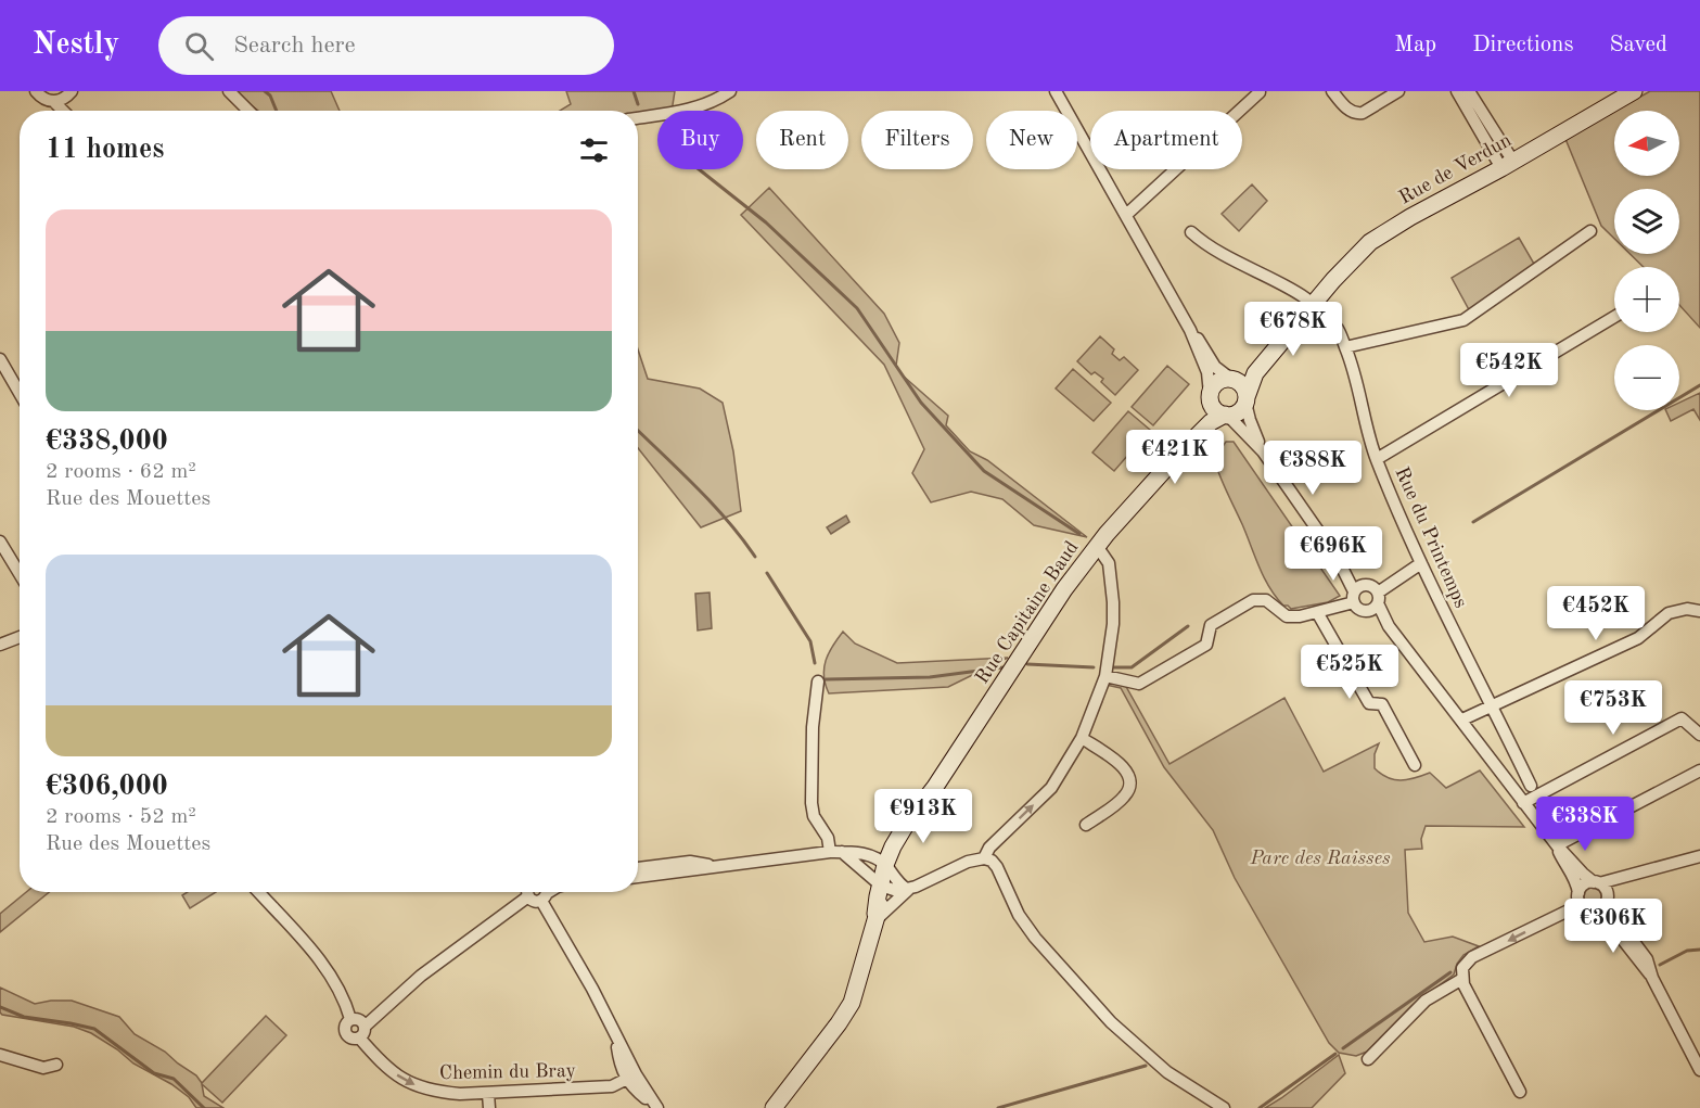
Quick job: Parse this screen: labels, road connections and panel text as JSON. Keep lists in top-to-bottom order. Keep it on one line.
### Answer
{"streets":{"main road":["Rue de Verdun","Rue Capitaine Baud"],"street":["Rue du Printemps","Chemin du Bray"]},"crossings":[["Rue de Verdun","Rue du Printemps"],["Rue de Verdun","Rue Capitaine Baud"]],"one_way":["Chemin du Bray"],"parks":["Parc des Raisses"],"north":"left","page":{"header":"Nestly","search":"Search here","nav":["Map","Directions","Saved"],"map_buttons":["+","−"],"chip":["Buy","Rent","Filters","New","Apartment"],"heading":"11 homes","list":[{"name":"€338,000","note":"2 rooms · 62 m² · Rue des Mouettes"},{"name":"€306,000","note":"2 rooms · 52 m² · Rue des Mouettes"}],"price":["€678K","€542K","€421K","€388K","€696K","€452K","€525K","€753K","€913K","€338K","€306K"]}}
